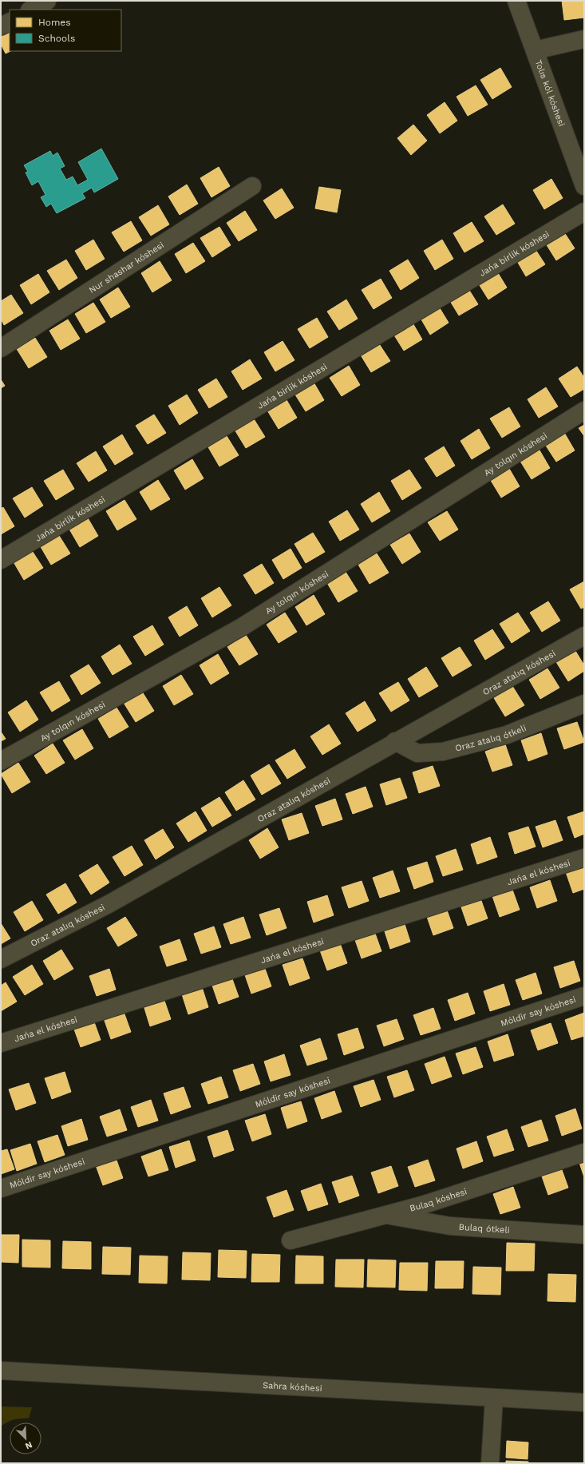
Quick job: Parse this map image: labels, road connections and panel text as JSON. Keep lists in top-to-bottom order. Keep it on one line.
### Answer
{"streets":{"street":["Tolıs kól kóshesi","Jańa birlik kóshesi","Nur shashar kóshesi","Ay tolqın kóshesi","Oraz atalıq kóshesi","Oraz atalıq ótkeli","Jańa el kóshesi","Móldir say kóshesi","Bulaq kóshesi","Bulaq ótkeli","Sahra kóshesi"]},"crossings":[["Oraz atalıq kóshesi","Oraz atalıq ótkeli"],["Bulaq kóshesi","Bulaq ótkeli"]],"legend":["Homes","Schools"],"north":"bottom right"}
